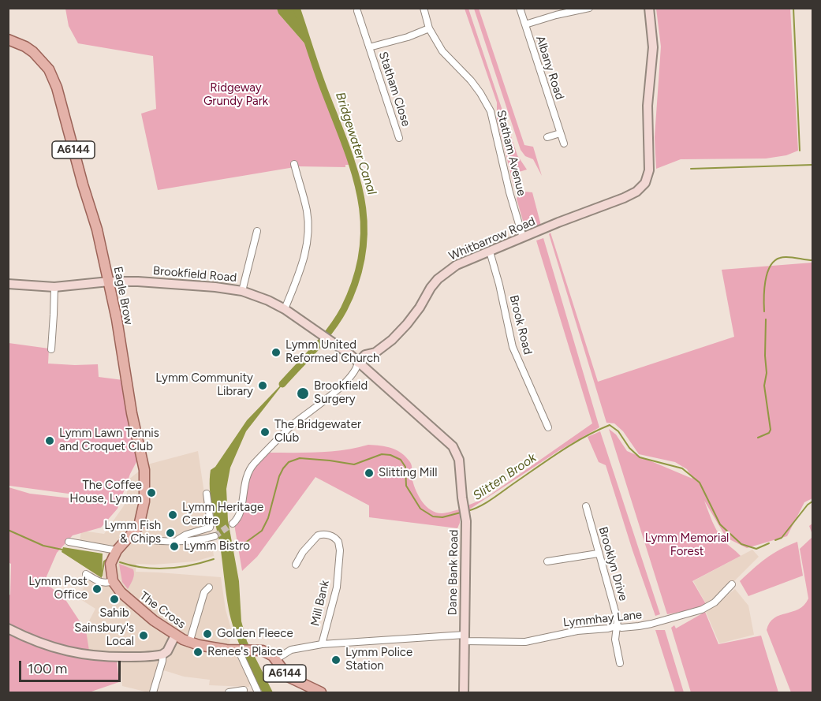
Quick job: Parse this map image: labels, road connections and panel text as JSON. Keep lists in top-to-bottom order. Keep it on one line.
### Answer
{"streets":{"main road":["A6144","Eagle Brow","The Cross"],"street":["Albany Road","Statham Close","Statham Avenue","Whitbarrow Road","Brookfield Road","Brook Road","Brooklyn Drive","Dane Bank Road","Mill Bank","Lymmhay Lane"]},"crossings":[["Statham Close","Statham Avenue"],["A6144","The Cross"],["Statham Avenue","Whitbarrow Road"],["Whitbarrow Road","Brookfield Road"],["Whitbarrow Road","Brook Road"],["Whitbarrow Road","Dane Bank Road"],["Brookfield Road","Eagle Brow"],["Brookfield Road","Dane Bank Road"],["Eagle Brow","The Cross"],["Brooklyn Drive","Lymmhay Lane"],["Dane Bank Road","Lymmhay Lane"]],"water":["Bridgewater Canal","Slitten Brook"],"parks":["Ridgeway Grundy Park","Lymm Memorial Forest"],"places":["Lymm United Reformed Church","Lymm Community Library","Brookfield Surgery","The Bridgewater Club","Lymm Lawn Tennis and Croquet Club","Slitting Mill","The Coffee House, Lymm","Lymm Heritage Centre","Lymm Fish & Chips","Lymm Bistro","Lymm Post Office","Sahib","Golden Fleece","Sainsbury's Local","Renee's Plaice","Lymm Police Station"],"scale_bar":"100 m"}
